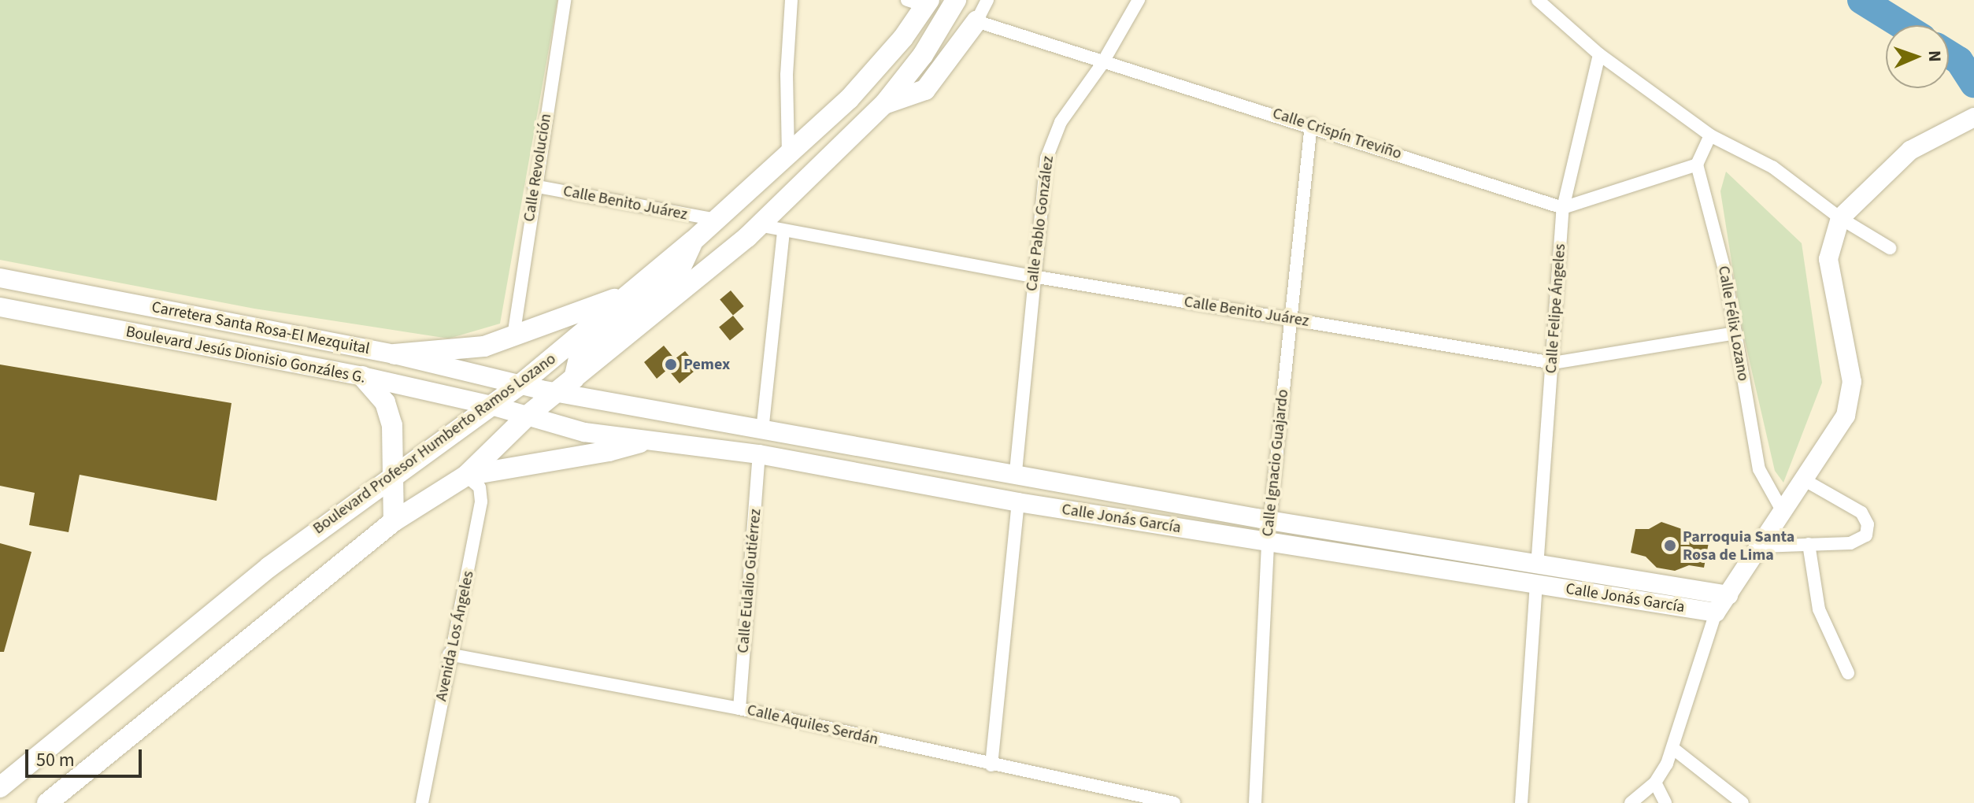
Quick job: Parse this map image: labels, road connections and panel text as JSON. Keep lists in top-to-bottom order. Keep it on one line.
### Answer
{"streets":{"main road":["Boulevard Profesor Humberto Ramos Lozano"],"street":["Calle Crispín Treviño","Calle Revolución","Calle Benito Juárez","Calle Pablo González","Calle Felipe Ángeles","Calle Félix Lozano","Carretera Santa Rosa-El Mezquital","Boulevard Jesús Dionisio Gonzáles G.","Calle Ignacio Guajardo","Calle Jonás García","Calle Eulalio Gutiérrez","Avenida Los Ángeles","Calle Aquiles Serdán"]},"crossings":[["Calle Crispín Treviño","Calle Pablo González"],["Calle Crispín Treviño","Calle Felipe Ángeles"],["Calle Crispín Treviño","Calle Ignacio Guajardo"],["Calle Revolución","Calle Benito Juárez"],["Calle Benito Juárez","Calle Pablo González"],["Calle Benito Juárez","Calle Felipe Ángeles"],["Calle Benito Juárez","Calle Félix Lozano"],["Calle Benito Juárez","Boulevard Profesor Humberto Ramos Lozano"],["Calle Benito Juárez","Calle Ignacio Guajardo"],["Calle Pablo González","Calle Jonás García"],["Calle Felipe Ángeles","Calle Jonás García"],["Carretera Santa Rosa-El Mezquital","Boulevard Profesor Humberto Ramos Lozano"],["Carretera Santa Rosa-El Mezquital","Calle Jonás García"],["Boulevard Jesús Dionisio Gonzáles G.","Boulevard Profesor Humberto Ramos Lozano"],["Boulevard Jesús Dionisio Gonzáles G.","Calle Jonás García"],["Boulevard Profesor Humberto Ramos Lozano","Calle Jonás García"],["Boulevard Profesor Humberto Ramos Lozano","Avenida Los Ángeles"],["Calle Ignacio Guajardo","Calle Jonás García"],["Calle Jonás García","Calle Eulalio Gutiérrez"],["Calle Eulalio Gutiérrez","Calle Aquiles Serdán"],["Avenida Los Ángeles","Calle Aquiles Serdán"]],"places":["Pemex","Parroquia Santa Rosa de Lima"],"scale_bar":"50 m","north":"right"}
